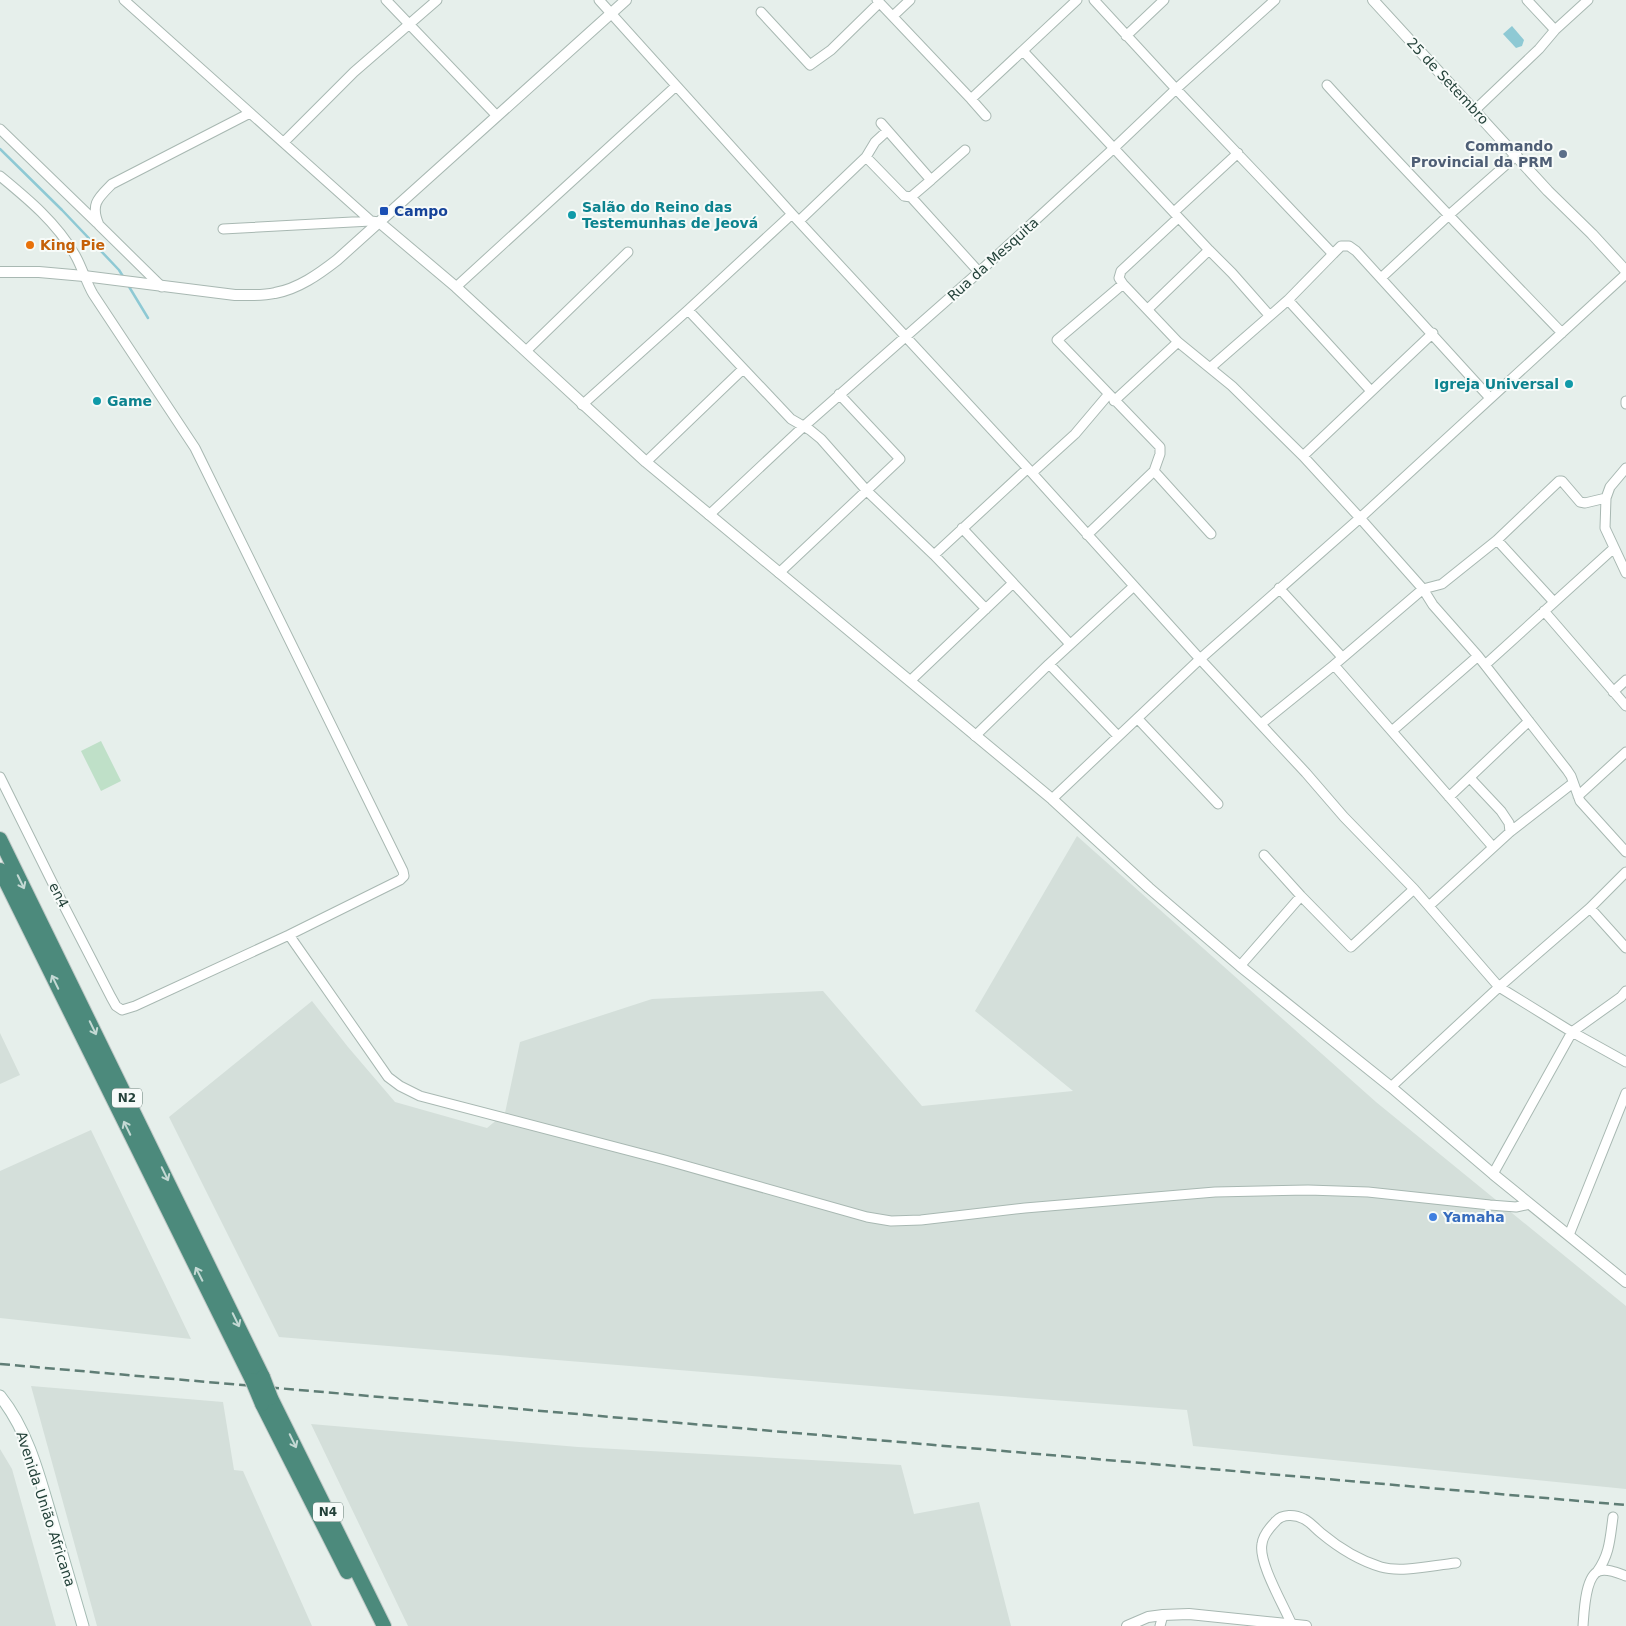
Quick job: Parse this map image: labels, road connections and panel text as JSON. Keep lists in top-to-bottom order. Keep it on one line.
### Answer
{"streets":{"highway":["N2","N4"],"main road":["Avenida União Africana"],"street":["25 de Setembro","Rua da Mesquita","en4"]},"crossings":[["N2","N4"]],"places":{"other":["Commando Provincial da PRM","Salão do Reino das Testemunhas de Jeová","King Pie","Igreja Universal","Game","Yamaha"],"transit":["Campo"]}}
